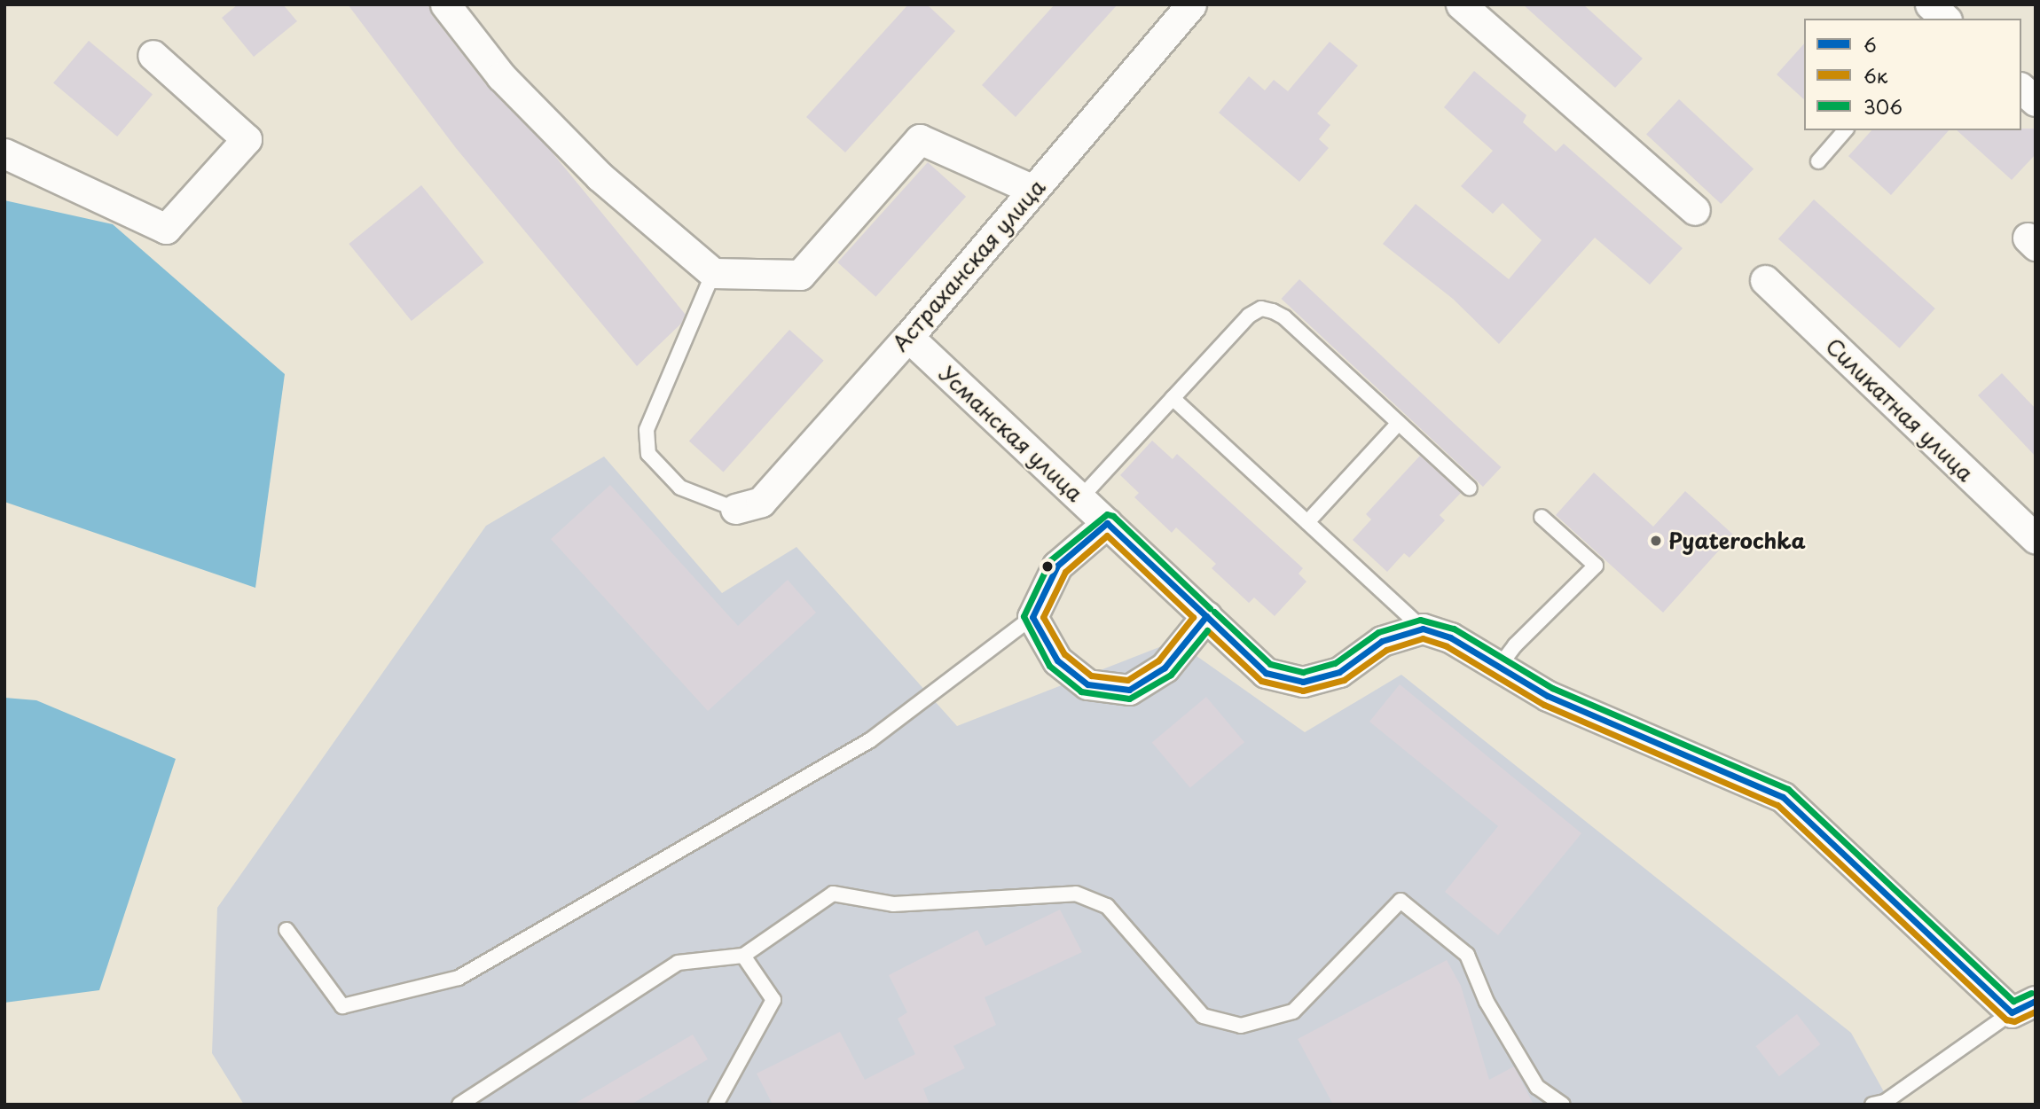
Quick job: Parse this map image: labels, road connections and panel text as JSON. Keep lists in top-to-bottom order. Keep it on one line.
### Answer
{"streets":{"street":["Астраханская улица","Силикатная улица","Усманская улица"]},"crossings":[["Астраханская улица","Усманская улица"]],"places":["Pyaterochka"],"lines":["transit line 306","transit line 6","transit line 6к"],"legend":["6","6к","306"]}
